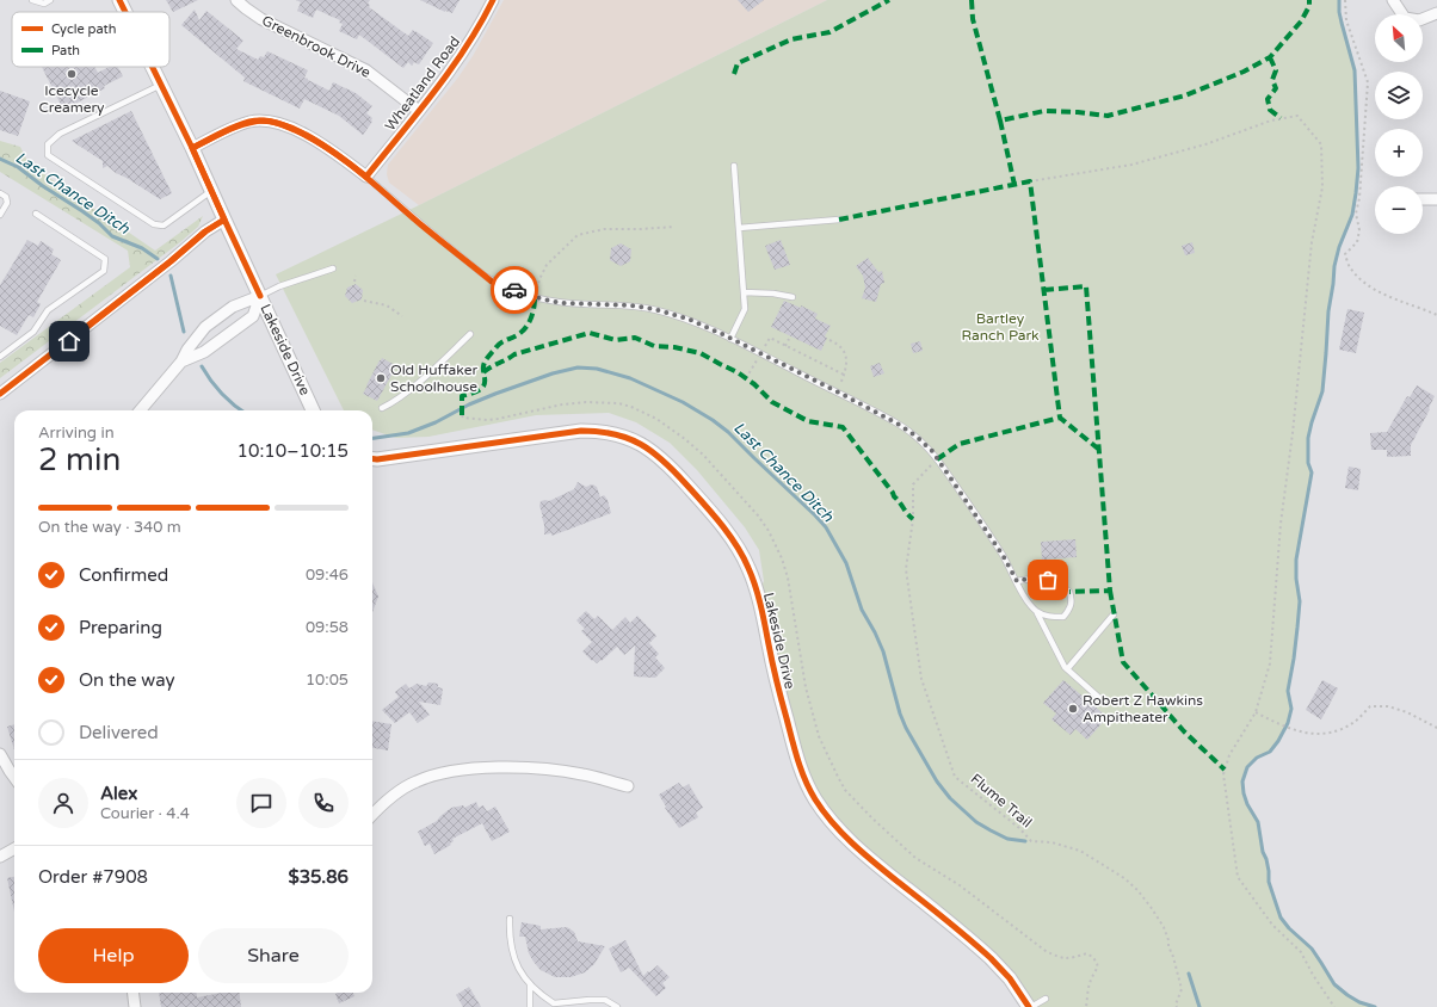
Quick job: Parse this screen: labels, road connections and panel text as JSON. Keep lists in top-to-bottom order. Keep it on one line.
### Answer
{"streets":{"street":["Greenbrook Drive","Wheatland Road","Lakeside Drive"],"path":["Flume Trail"]},"crossings":[["Greenbrook Drive","Wheatland Road"]],"water":["Last Chance Ditch"],"parks":["Bartley Ranch Park"],"places":["Icecycle Creamery","Old Huffaker Schoolhouse","Robert Z Hawkins Ampitheater"],"legend":["Cycle path","Path"],"north":"top left","page":{"map_buttons":["+","−"],"heading":["2 min","Arriving in","10:10–10:15"],"panel":["Alex","Courier · 4.4","Order #7908","$35.86"],"bar":"On the way · 340 m","list":[["Confirmed","09:46"],["Preparing","09:58"],["On the way","10:05"],"Delivered"],"buttons":["Help","Share"]}}
